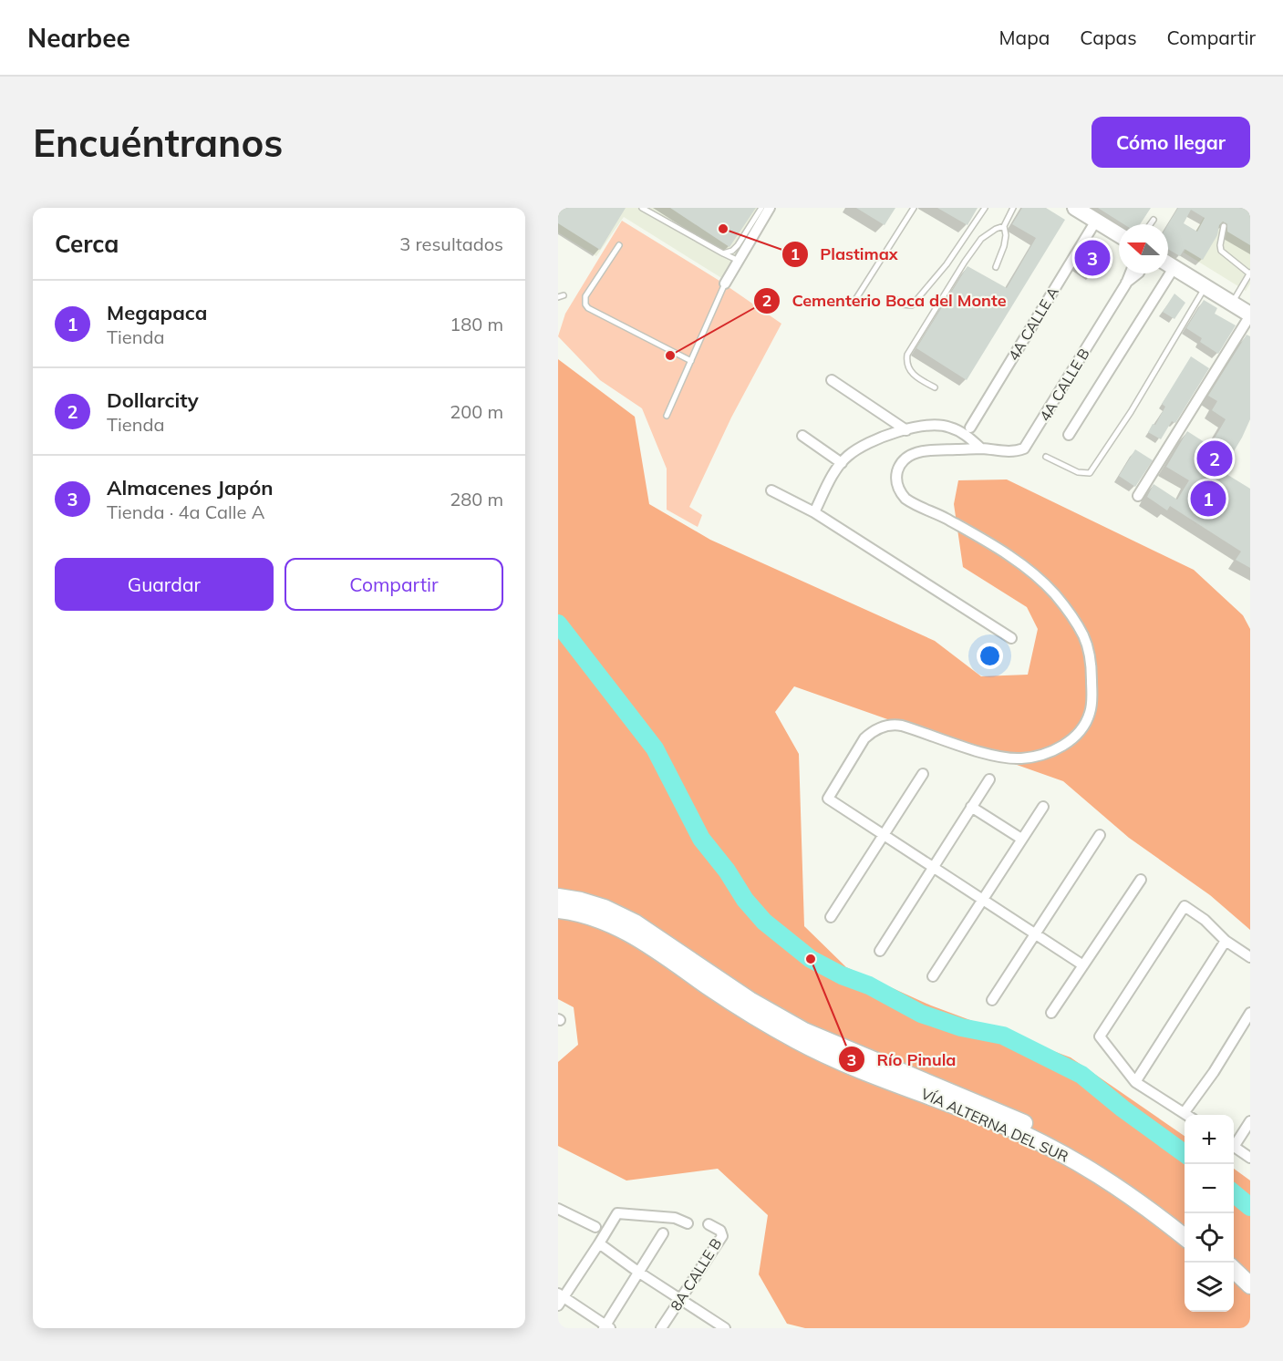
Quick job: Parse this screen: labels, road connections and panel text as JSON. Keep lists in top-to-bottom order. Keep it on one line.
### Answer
{"streets":{"highway":["VÍA ALTERNA DEL SUR"],"street":["4A CALLE A","4A CALLE B","8A CALLE B"]},"places":["Plastimax","Cementerio Boca del Monte","Río Pinula"],"north":"left","page":{"header":"Nearbee","nav":["Mapa","Capas","Compartir"],"buttons":["Cómo llegar",["Guardar","Compartir"]],"title":"Encuéntranos","heading":["Cerca","3 resultados"],"pins":["3","2","1"],"list":[{"mark":"1","name":"Megapaca","note":"Tienda","value":"180 m"},{"mark":"2","name":"Dollarcity","note":"Tienda","value":"200 m"},{"mark":"3","name":"Almacenes Japón","note":"Tienda · 4a Calle A","value":"280 m"}],"map_buttons":["+","−"]}}
